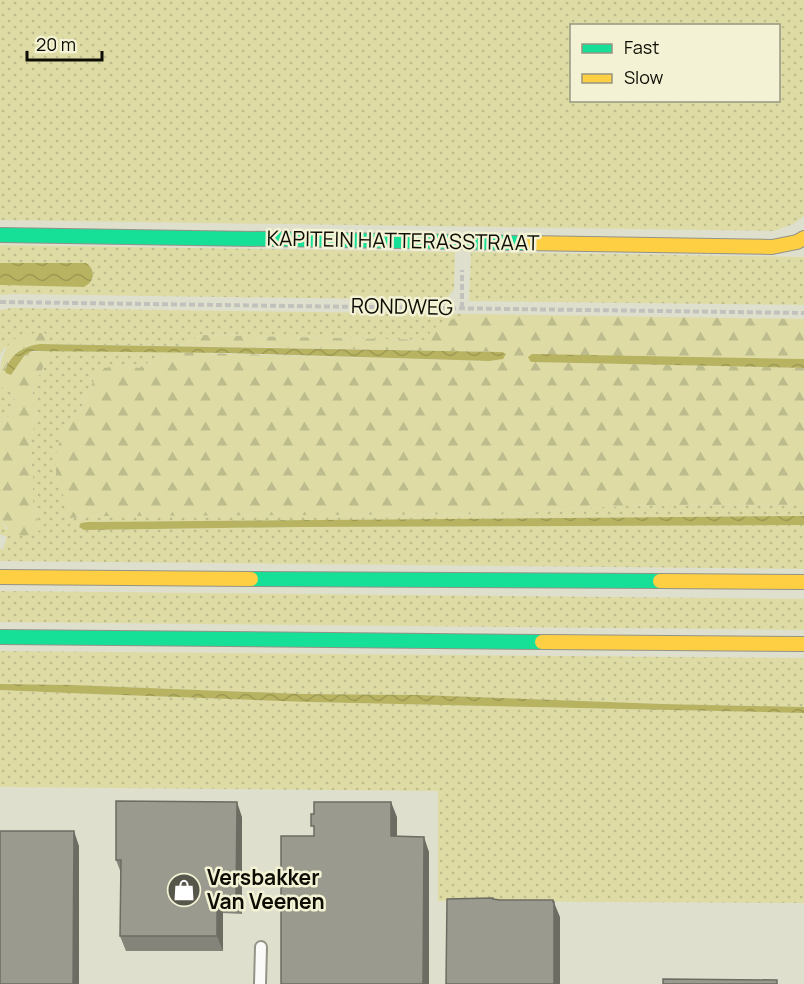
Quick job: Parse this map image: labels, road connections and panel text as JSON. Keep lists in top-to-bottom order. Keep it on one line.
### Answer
{"streets":{"main road":["KAPITEIN HATTERASSTRAAT"],"path":["RONDWEG"]},"places":{"shop":["Versbakker Van Veenen"]},"legend":["Fast","Slow"],"scale_bar":"20 m"}
